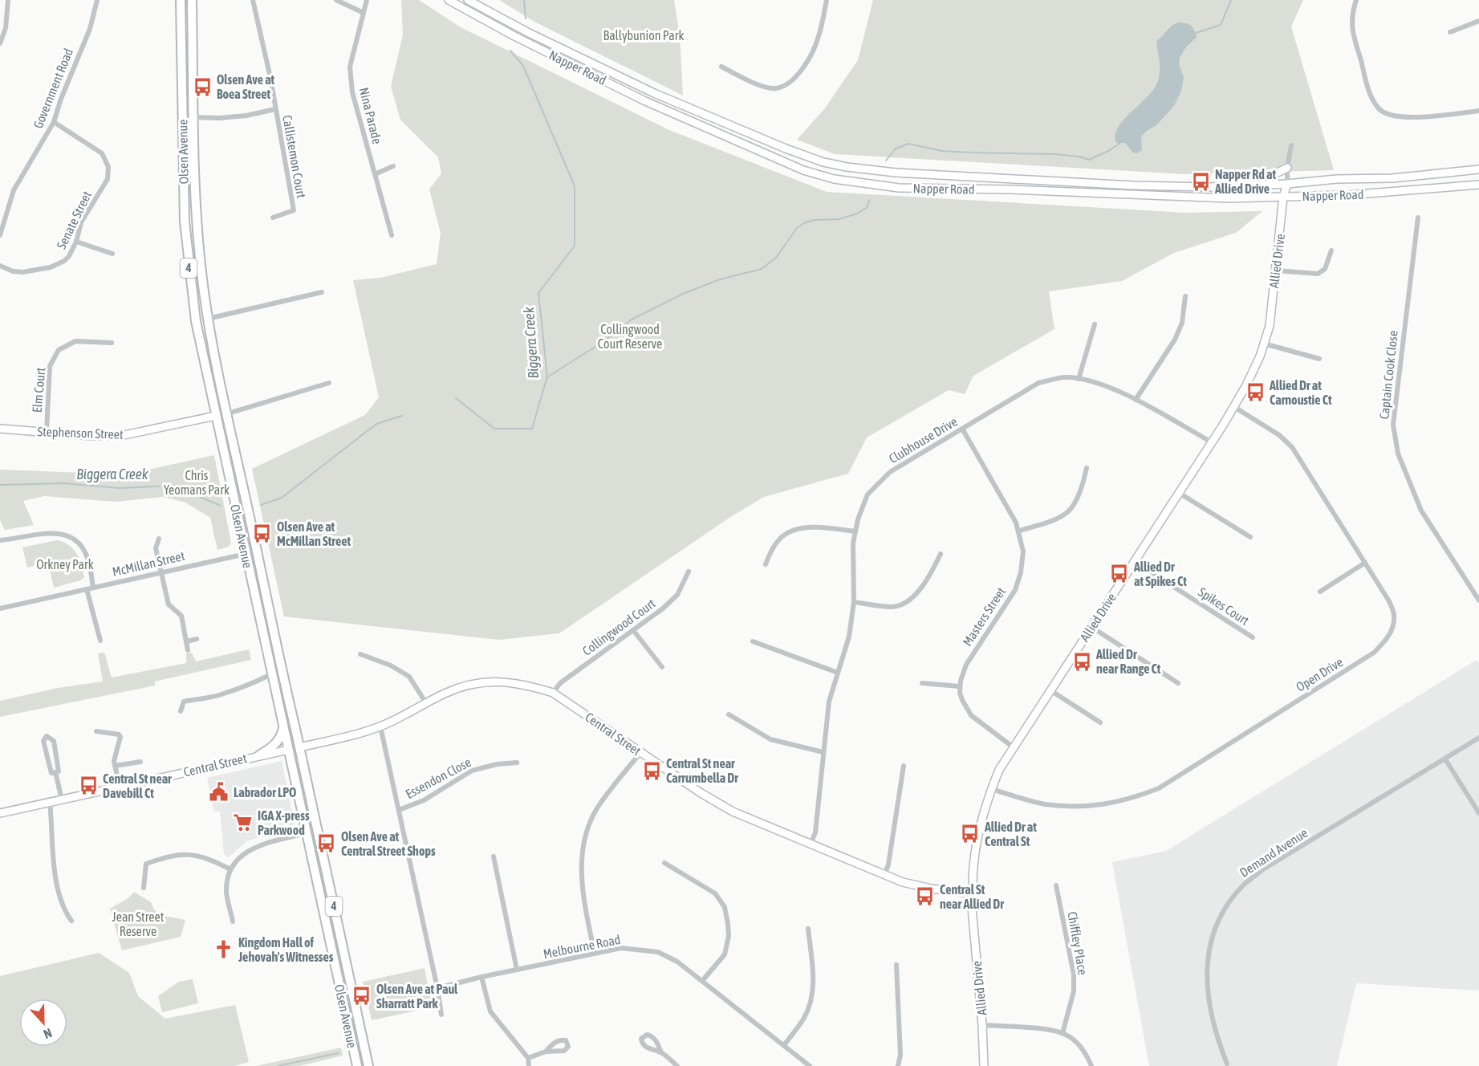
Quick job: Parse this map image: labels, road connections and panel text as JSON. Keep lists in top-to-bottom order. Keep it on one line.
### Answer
{"streets":{"main road":["Napper Road","Olsen Avenue","Allied Drive","4","Stephenson Street","Central Street"],"street":["Government Road","Nina Parade","Callistemon Court","Senate Street","Captain Cook Close","Elm Court","Clubhouse Drive","McMillan Street","Spikes Court","Masters Street","Collingwood Court","Open Drive","Essendon Close","Demand Avenue","Chiffley Place","Melbourne Road"]},"crossings":[["Napper Road","Allied Drive"],["Government Road","Senate Street"],["Olsen Avenue","Stephenson Street"],["Olsen Avenue","McMillan Street"],["Olsen Avenue","Central Street"],["Allied Drive","Clubhouse Drive"],["Allied Drive","Spikes Court"],["Allied Drive","Open Drive"],["Allied Drive","Central Street"],["Elm Court","Stephenson Street"],["Clubhouse Drive","Masters Street"],["Clubhouse Drive","Central Street"],["Collingwood Court","Central Street"]],"water":["Biggera Creek"],"parks":["Ballybunion Park","Collingwood Court Reserve","Chris Yeomans Park","Orkney Park","Jean Street Reserve"],"places":{"bus stop":["Olsen Ave at Boea Street","Napper Rd at Allied Drive","Allied Dr at Carnoustie Ct","Olsen Ave at McMillan Street","Allied Dr at Spikes Ct","Allied Dr near Range Ct","Central St near Carrumbella Dr","Central St near Davebill Ct","Allied Dr at Central St","Olsen Ave at Central Street Shops","Central St near Allied Dr","Olsen Ave at Paul Sharratt Park"],"public building":["Labrador LPO"],"supermarket":["IGA X-press Parkwood"],"church":["Kingdom Hall of Jehovah's Witnesses"]},"north":"bottom"}
